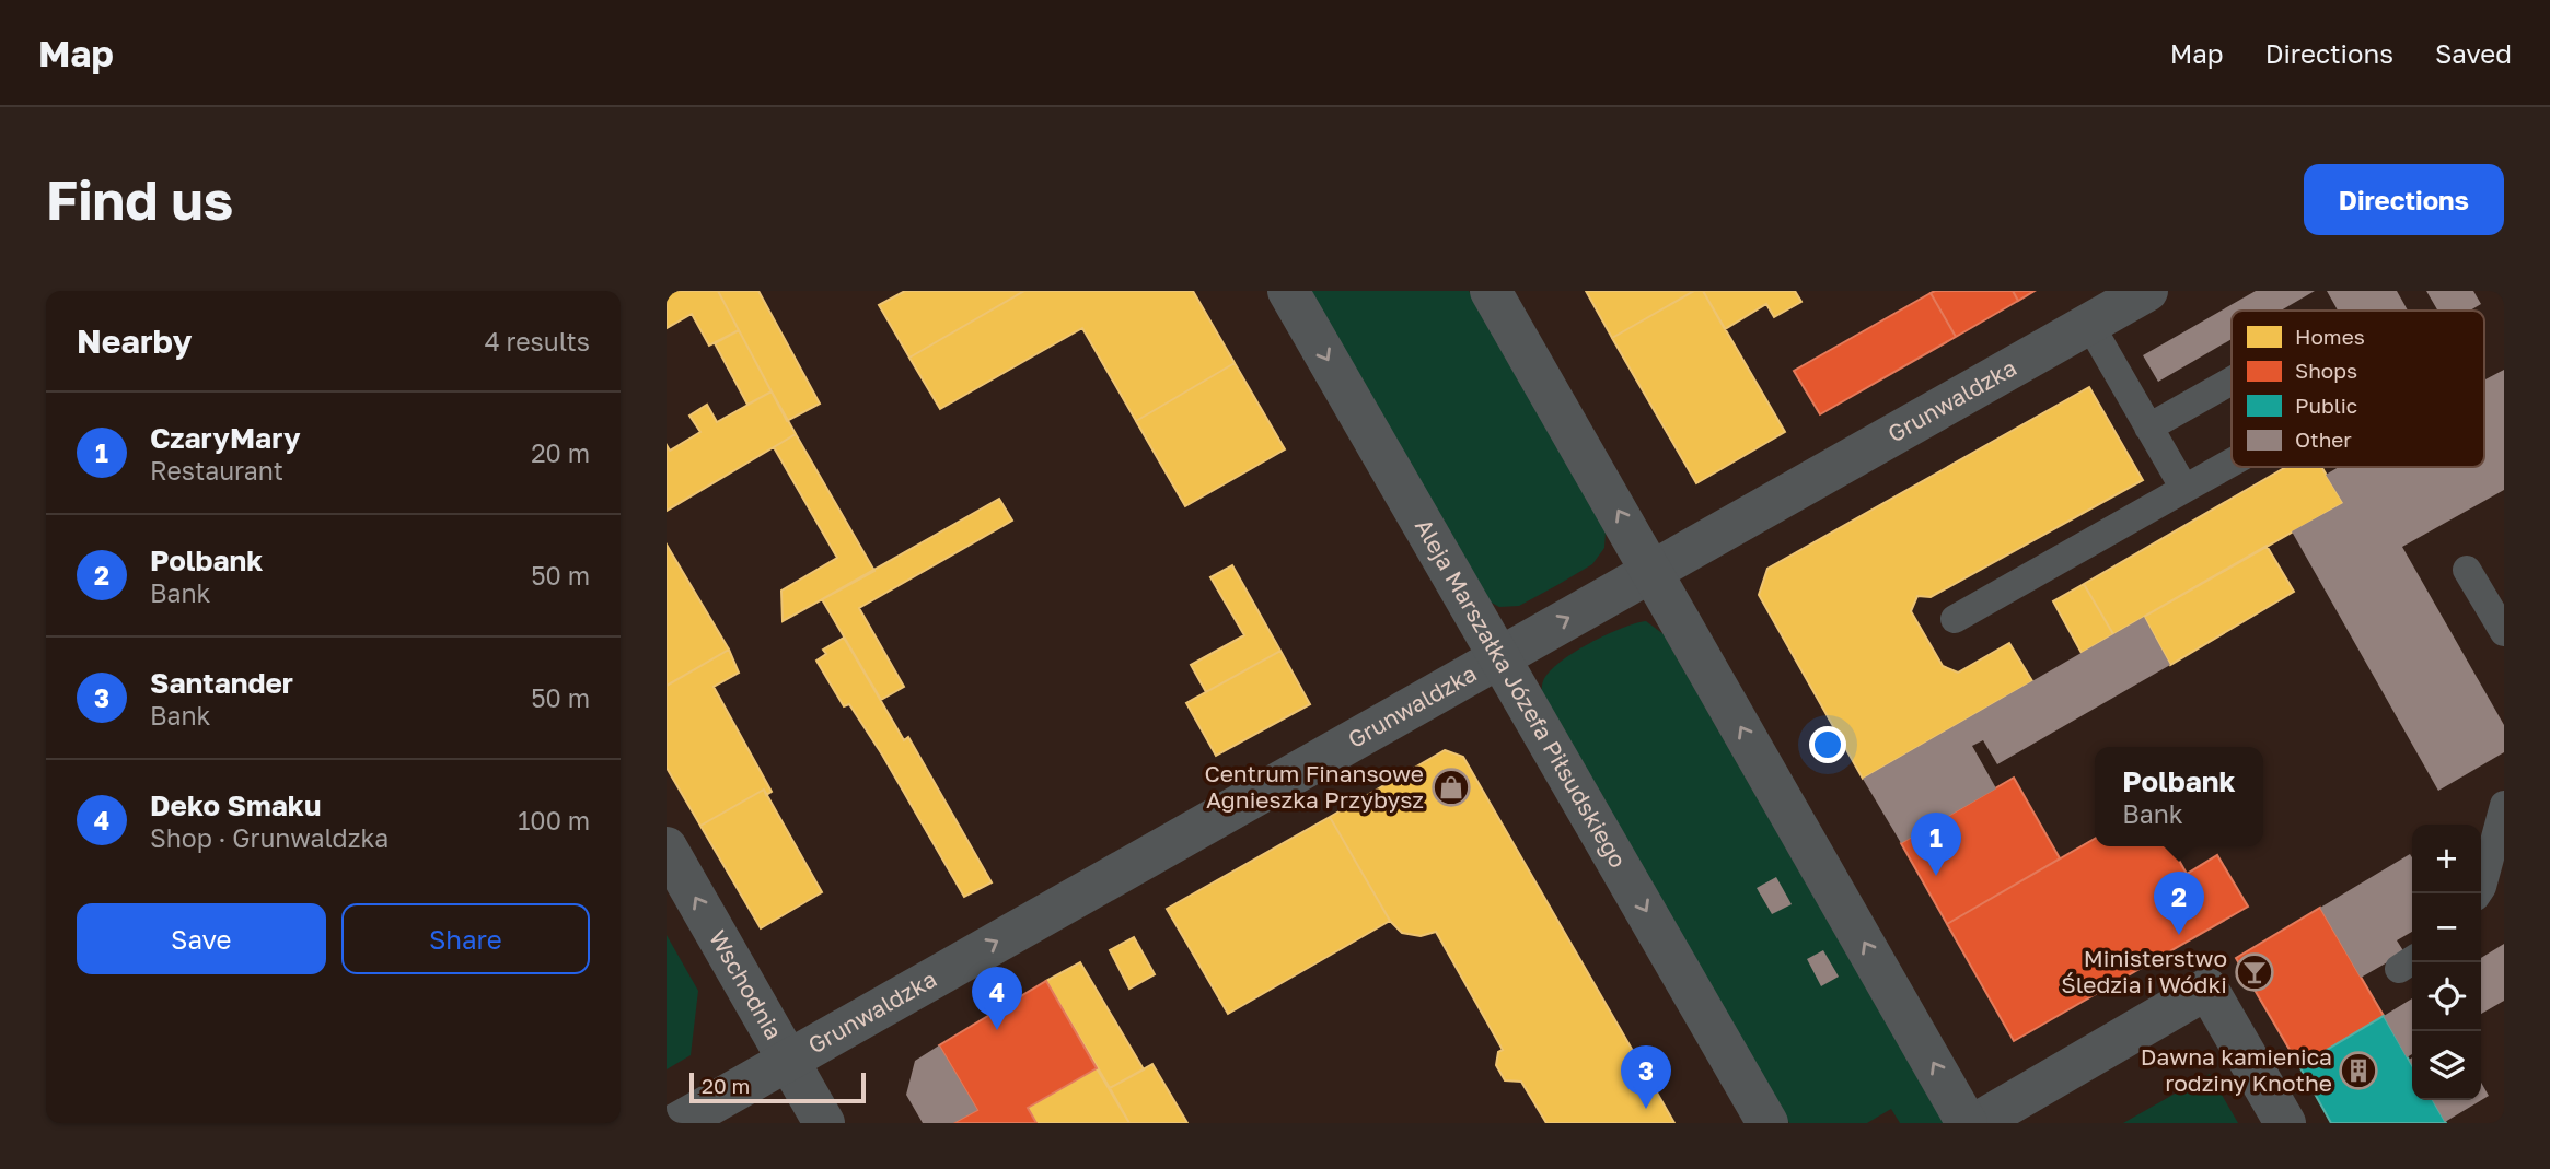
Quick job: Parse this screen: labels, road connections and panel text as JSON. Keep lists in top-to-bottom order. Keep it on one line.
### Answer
{"streets":{"street":["Grunwaldzka","Aleja Marszałka Józefa Piłsudskiego","Wschodnia"]},"crossings":[["Grunwaldzka","Aleja Marszałka Józefa Piłsudskiego"],["Grunwaldzka","Wschodnia"]],"one_way":["Grunwaldzka","Wschodnia"],"places":{"shop":["Centrum Finansowe Agnieszka Przybysz"],"bar":["Ministerstwo Śledzia i Wódki"],"building":["Dawna kamienica rodziny Knothe"]},"legend":["Homes","Shops","Public","Other"],"scale_bar":"20 m","page":{"header":"Map","nav":["Map","Directions","Saved"],"buttons":["Directions",["Save","Share"]],"title":"Find us","heading":["Nearby","4 results"],"list":[{"mark":"1","name":"CzaryMary","note":"Restaurant","value":"20 m"},{"mark":"2","name":"Polbank","note":"Bank","value":"50 m"},{"mark":"3","name":"Santander","note":"Bank","value":"50 m"},{"mark":"4","name":"Deko Smaku","note":"Shop · Grunwaldzka","value":"100 m"}],"popup":["Polbank","Bank"],"pins":["1","2","4","3"],"map_buttons":["+","−"],"scale":"20 m"}}
